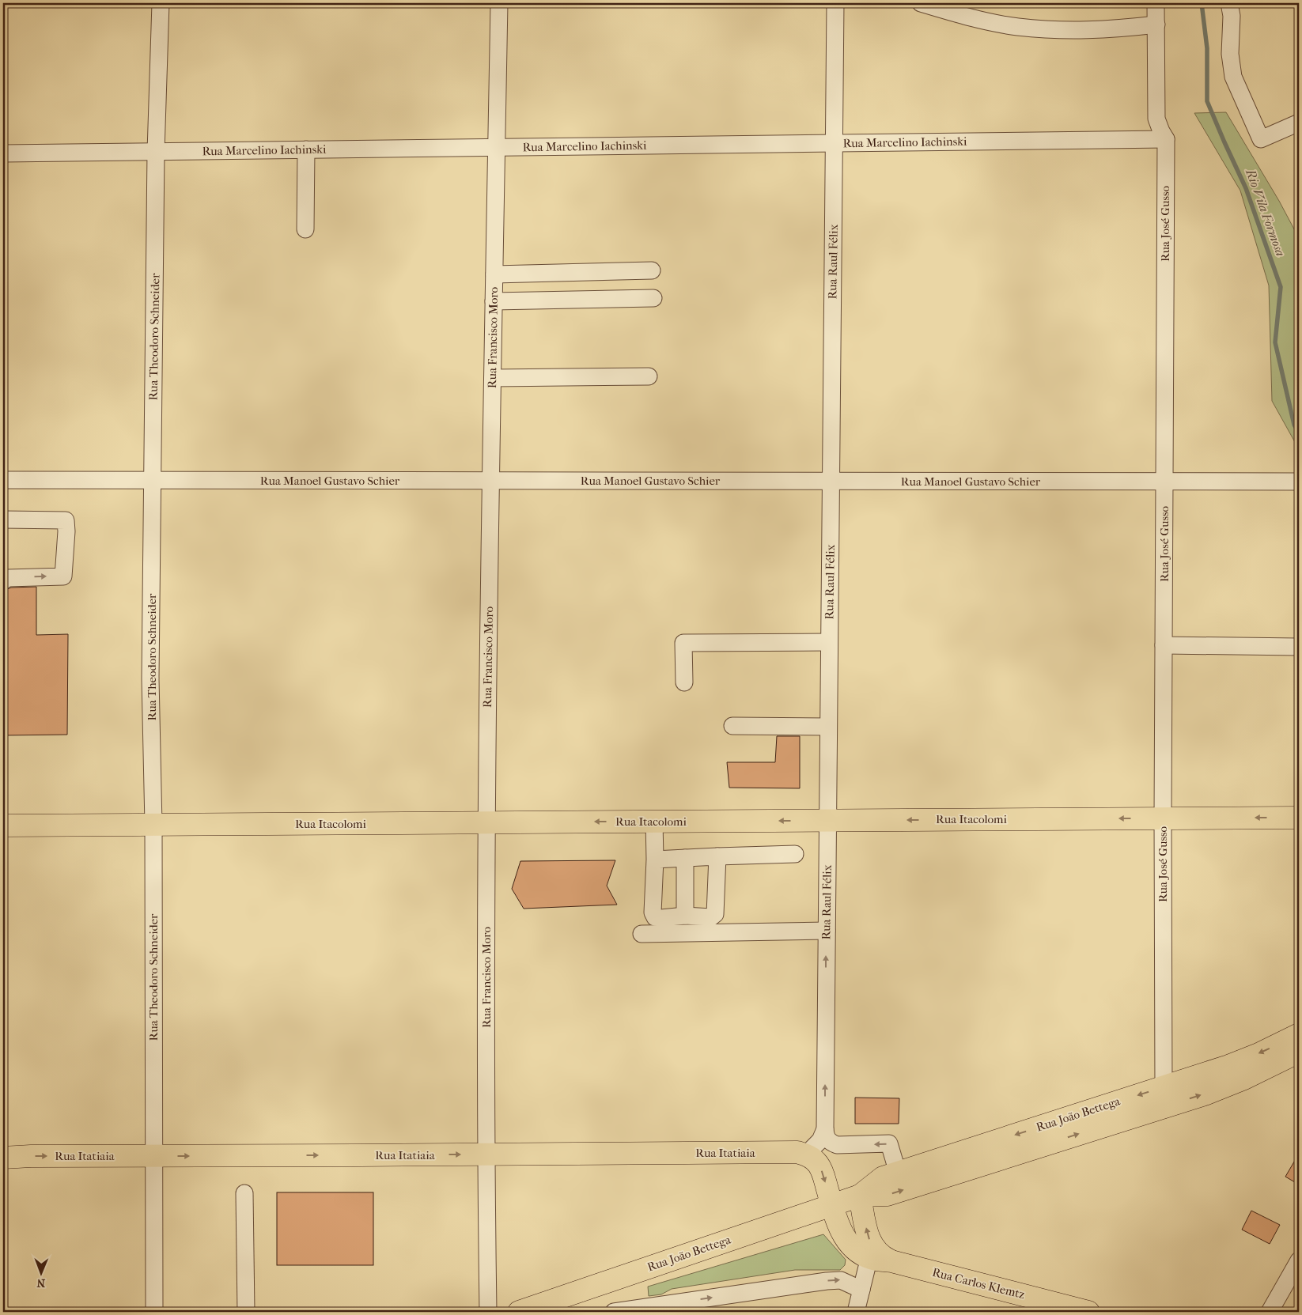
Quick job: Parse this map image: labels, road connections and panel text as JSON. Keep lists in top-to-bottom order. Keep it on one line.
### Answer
{"streets":{"main road":["Rua Itacolomi","Rua João Bettega","Rua Itatiaia","Rua Carlos Klemtz"],"street":["Rua Marcelino Iachinski","Rua José Gusso","Rua Raul Félix","Rua Theodoro Schneider","Rua Francisco Moro","Rua Manoel Gustavo Schier"]},"crossings":[["Rua Marcelino Iachinski","Rua José Gusso"],["Rua Marcelino Iachinski","Rua Raul Félix"],["Rua Marcelino Iachinski","Rua Theodoro Schneider"],["Rua Marcelino Iachinski","Rua Francisco Moro"],["Rua José Gusso","Rua Manoel Gustavo Schier"],["Rua José Gusso","Rua Itacolomi"],["Rua José Gusso","Rua João Bettega"],["Rua Raul Félix","Rua Manoel Gustavo Schier"],["Rua Raul Félix","Rua Itacolomi"],["Rua Theodoro Schneider","Rua Manoel Gustavo Schier"],["Rua Theodoro Schneider","Rua Itacolomi"],["Rua Theodoro Schneider","Rua Itatiaia"],["Rua Francisco Moro","Rua Manoel Gustavo Schier"],["Rua Francisco Moro","Rua Itacolomi"],["Rua Francisco Moro","Rua Itatiaia"],["Rua João Bettega","Rua Carlos Klemtz"],["Rua Itatiaia","Rua Carlos Klemtz"]],"one_way":["Rua Itacolomi","Rua Itatiaia"],"water":["Rio Vila Formosa"],"north":"bottom"}
